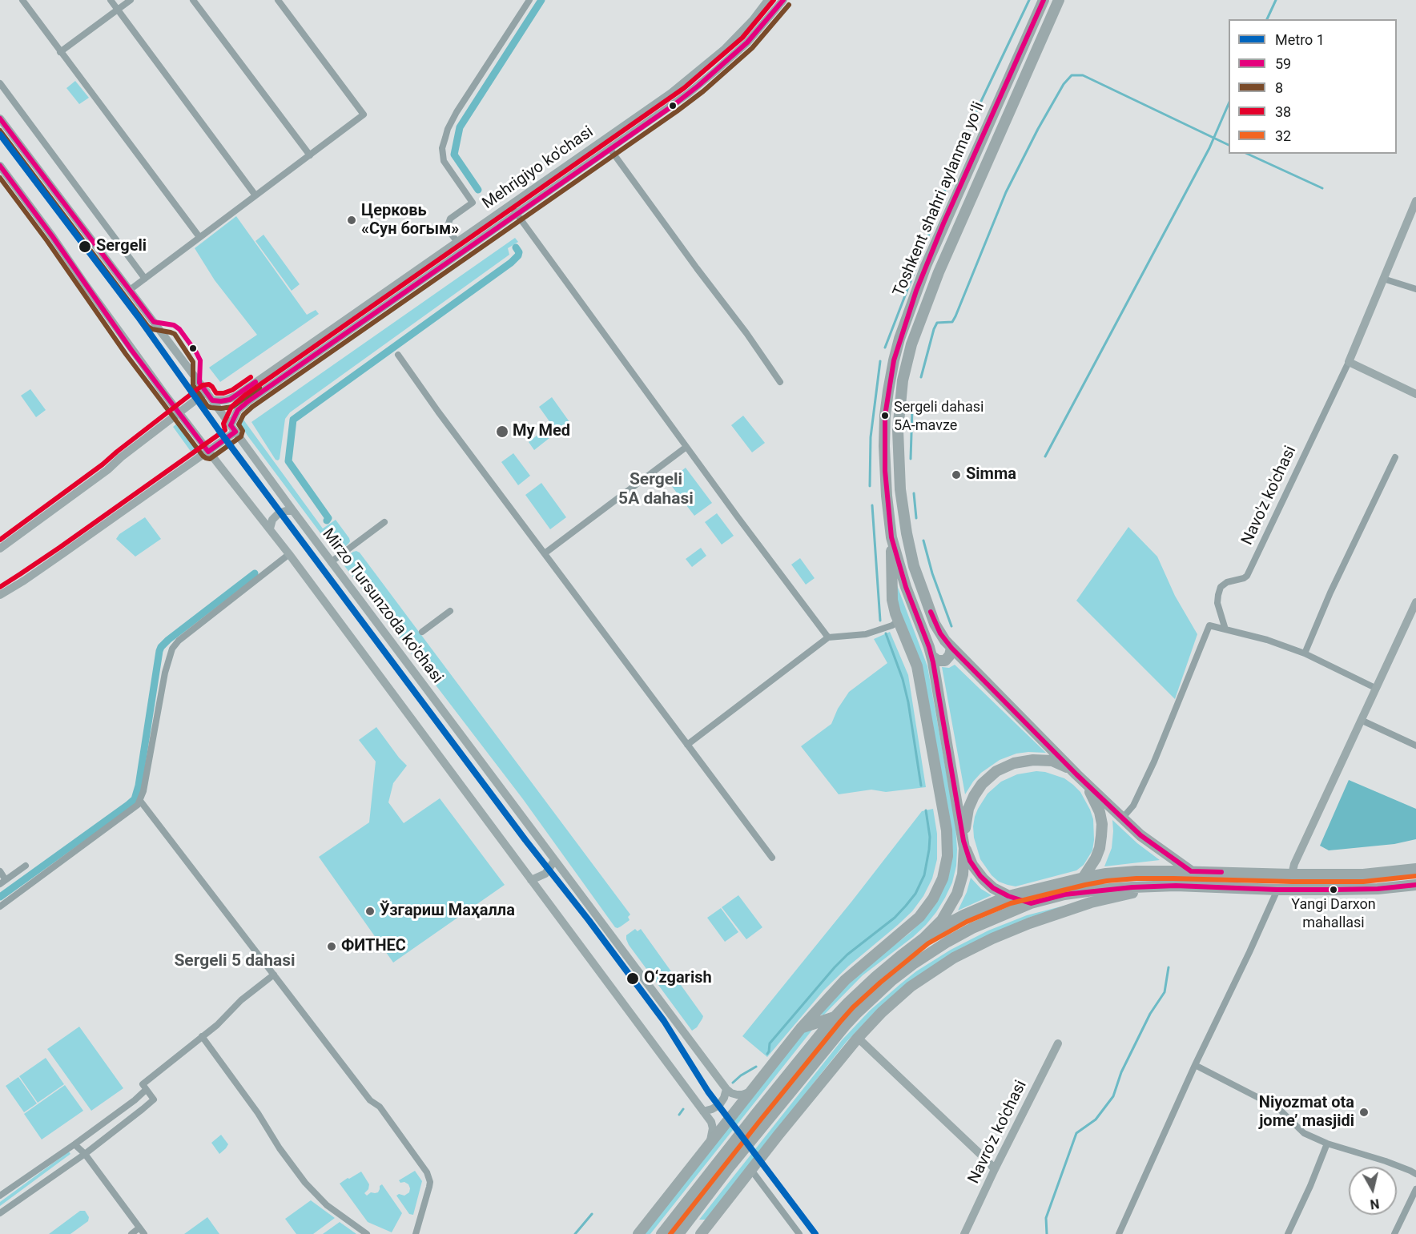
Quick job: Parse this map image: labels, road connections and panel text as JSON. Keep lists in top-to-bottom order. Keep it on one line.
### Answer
{"streets":{"highway":["Toshkent shahri aylanma yoʻli"],"main road":["Mehrigiyo ko'chasi","Navo'z ko'chasi","Mirzo Tursunzoda ko'chasi","Navro'z ko'chasi"]},"crossings":[["Mehrigiyo ko'chasi","Mirzo Tursunzoda ko'chasi"]],"districts":["Sergeli 5A dahasi","Sergeli 5 dahasi"],"places":["Церковь «Сун богым»","Sergeli","Sergeli dahasi 5A-mavze","My Med","Simma","Yangi Darxon mahallasi","Ўзгариш Маҳалла","ФИТНЕС","O‘zgarish","Niyozmat ota jome’ masjidi"],"lines":["transit line 59","transit line 38","transit line 8","metro line 1","transit line 32"],"legend":["Metro 1","59","8","38","32"],"north":"bottom"}
